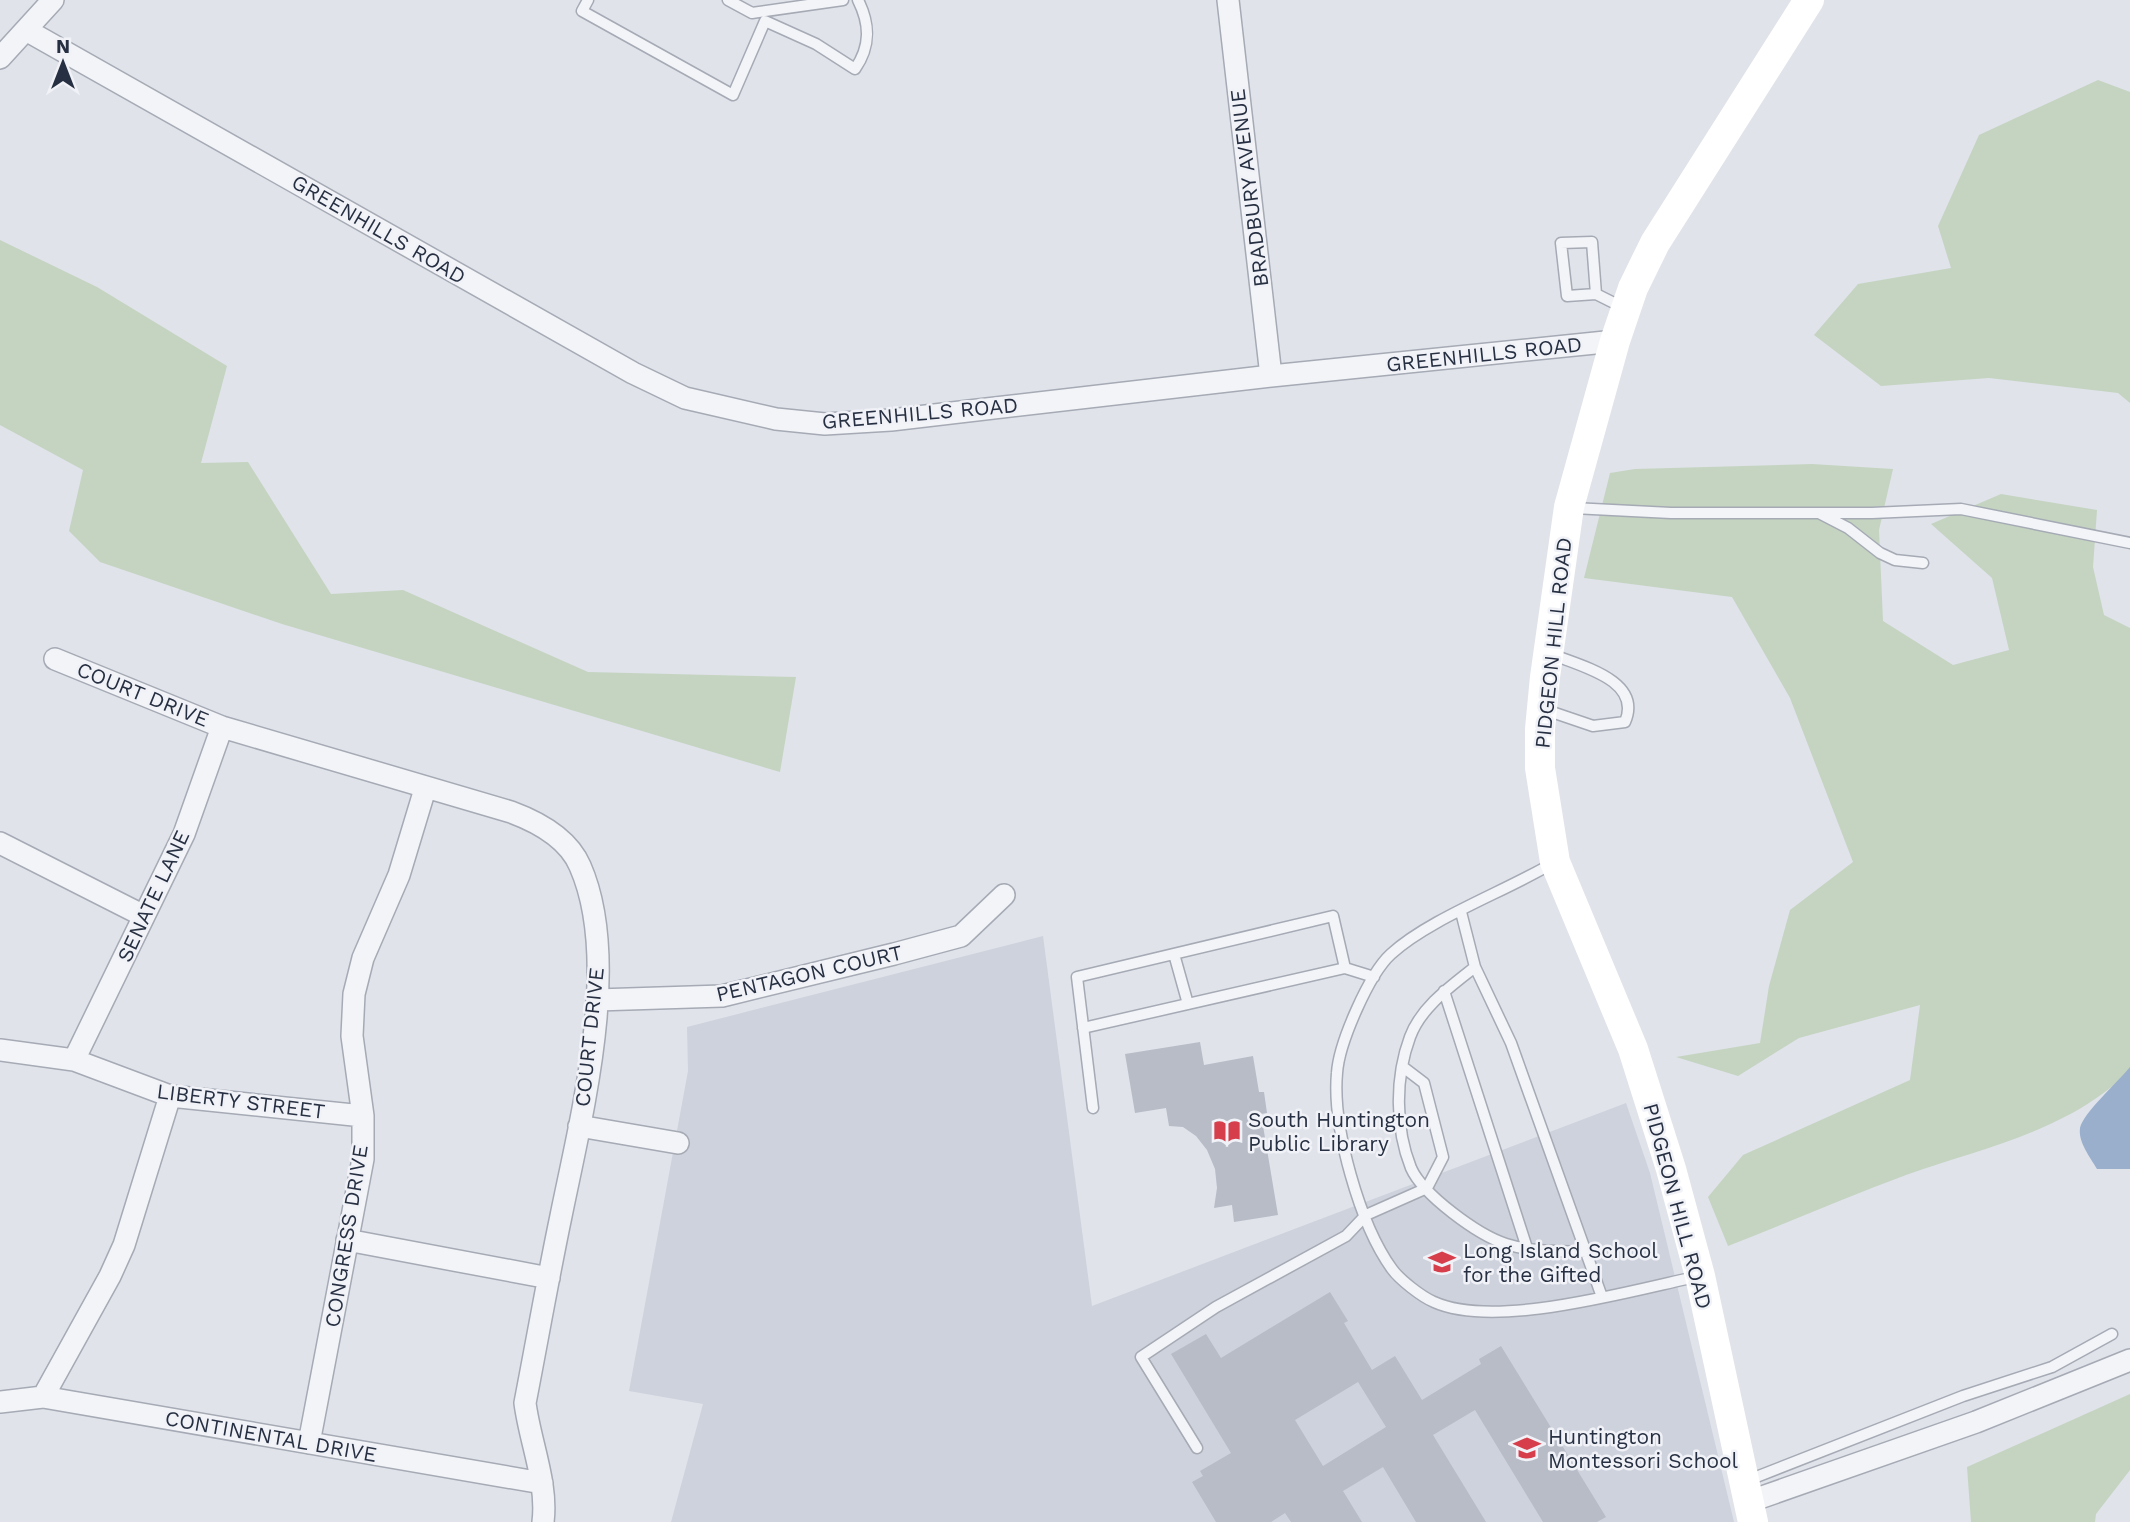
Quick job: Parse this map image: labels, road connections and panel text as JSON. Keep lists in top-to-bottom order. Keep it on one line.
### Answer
{"streets":{"street":["BRADBURY AVENUE","GREENHILLS ROAD","PIDGEON HILL ROAD","COURT DRIVE","SENATE LANE","PENTAGON COURT","LIBERTY STREET","CONGRESS DRIVE","CONTINENTAL DRIVE"]},"crossings":[["BRADBURY AVENUE","GREENHILLS ROAD"],["GREENHILLS ROAD","PIDGEON HILL ROAD"],["COURT DRIVE","SENATE LANE"],["COURT DRIVE","PENTAGON COURT"],["COURT DRIVE","CONGRESS DRIVE"],["COURT DRIVE","CONTINENTAL DRIVE"],["SENATE LANE","LIBERTY STREET"],["LIBERTY STREET","CONGRESS DRIVE"],["CONGRESS DRIVE","CONTINENTAL DRIVE"]],"places":{"library":["South Huntington Public Library"],"school or university":["Long Island School for the Gifted","Huntington Montessori School"]},"north":"top"}
